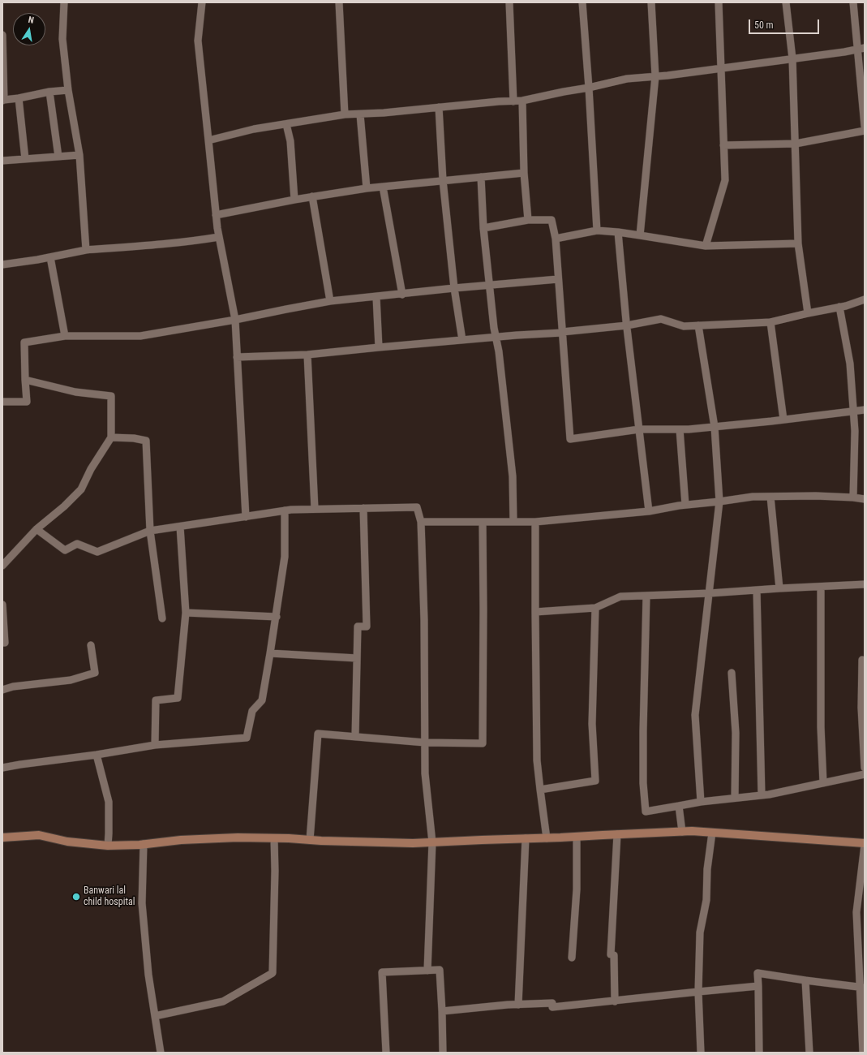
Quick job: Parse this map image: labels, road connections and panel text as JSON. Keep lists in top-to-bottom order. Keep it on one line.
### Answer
{"places":["Banwari lal child hospital"],"scale_bar":"50 m","north":"top"}
